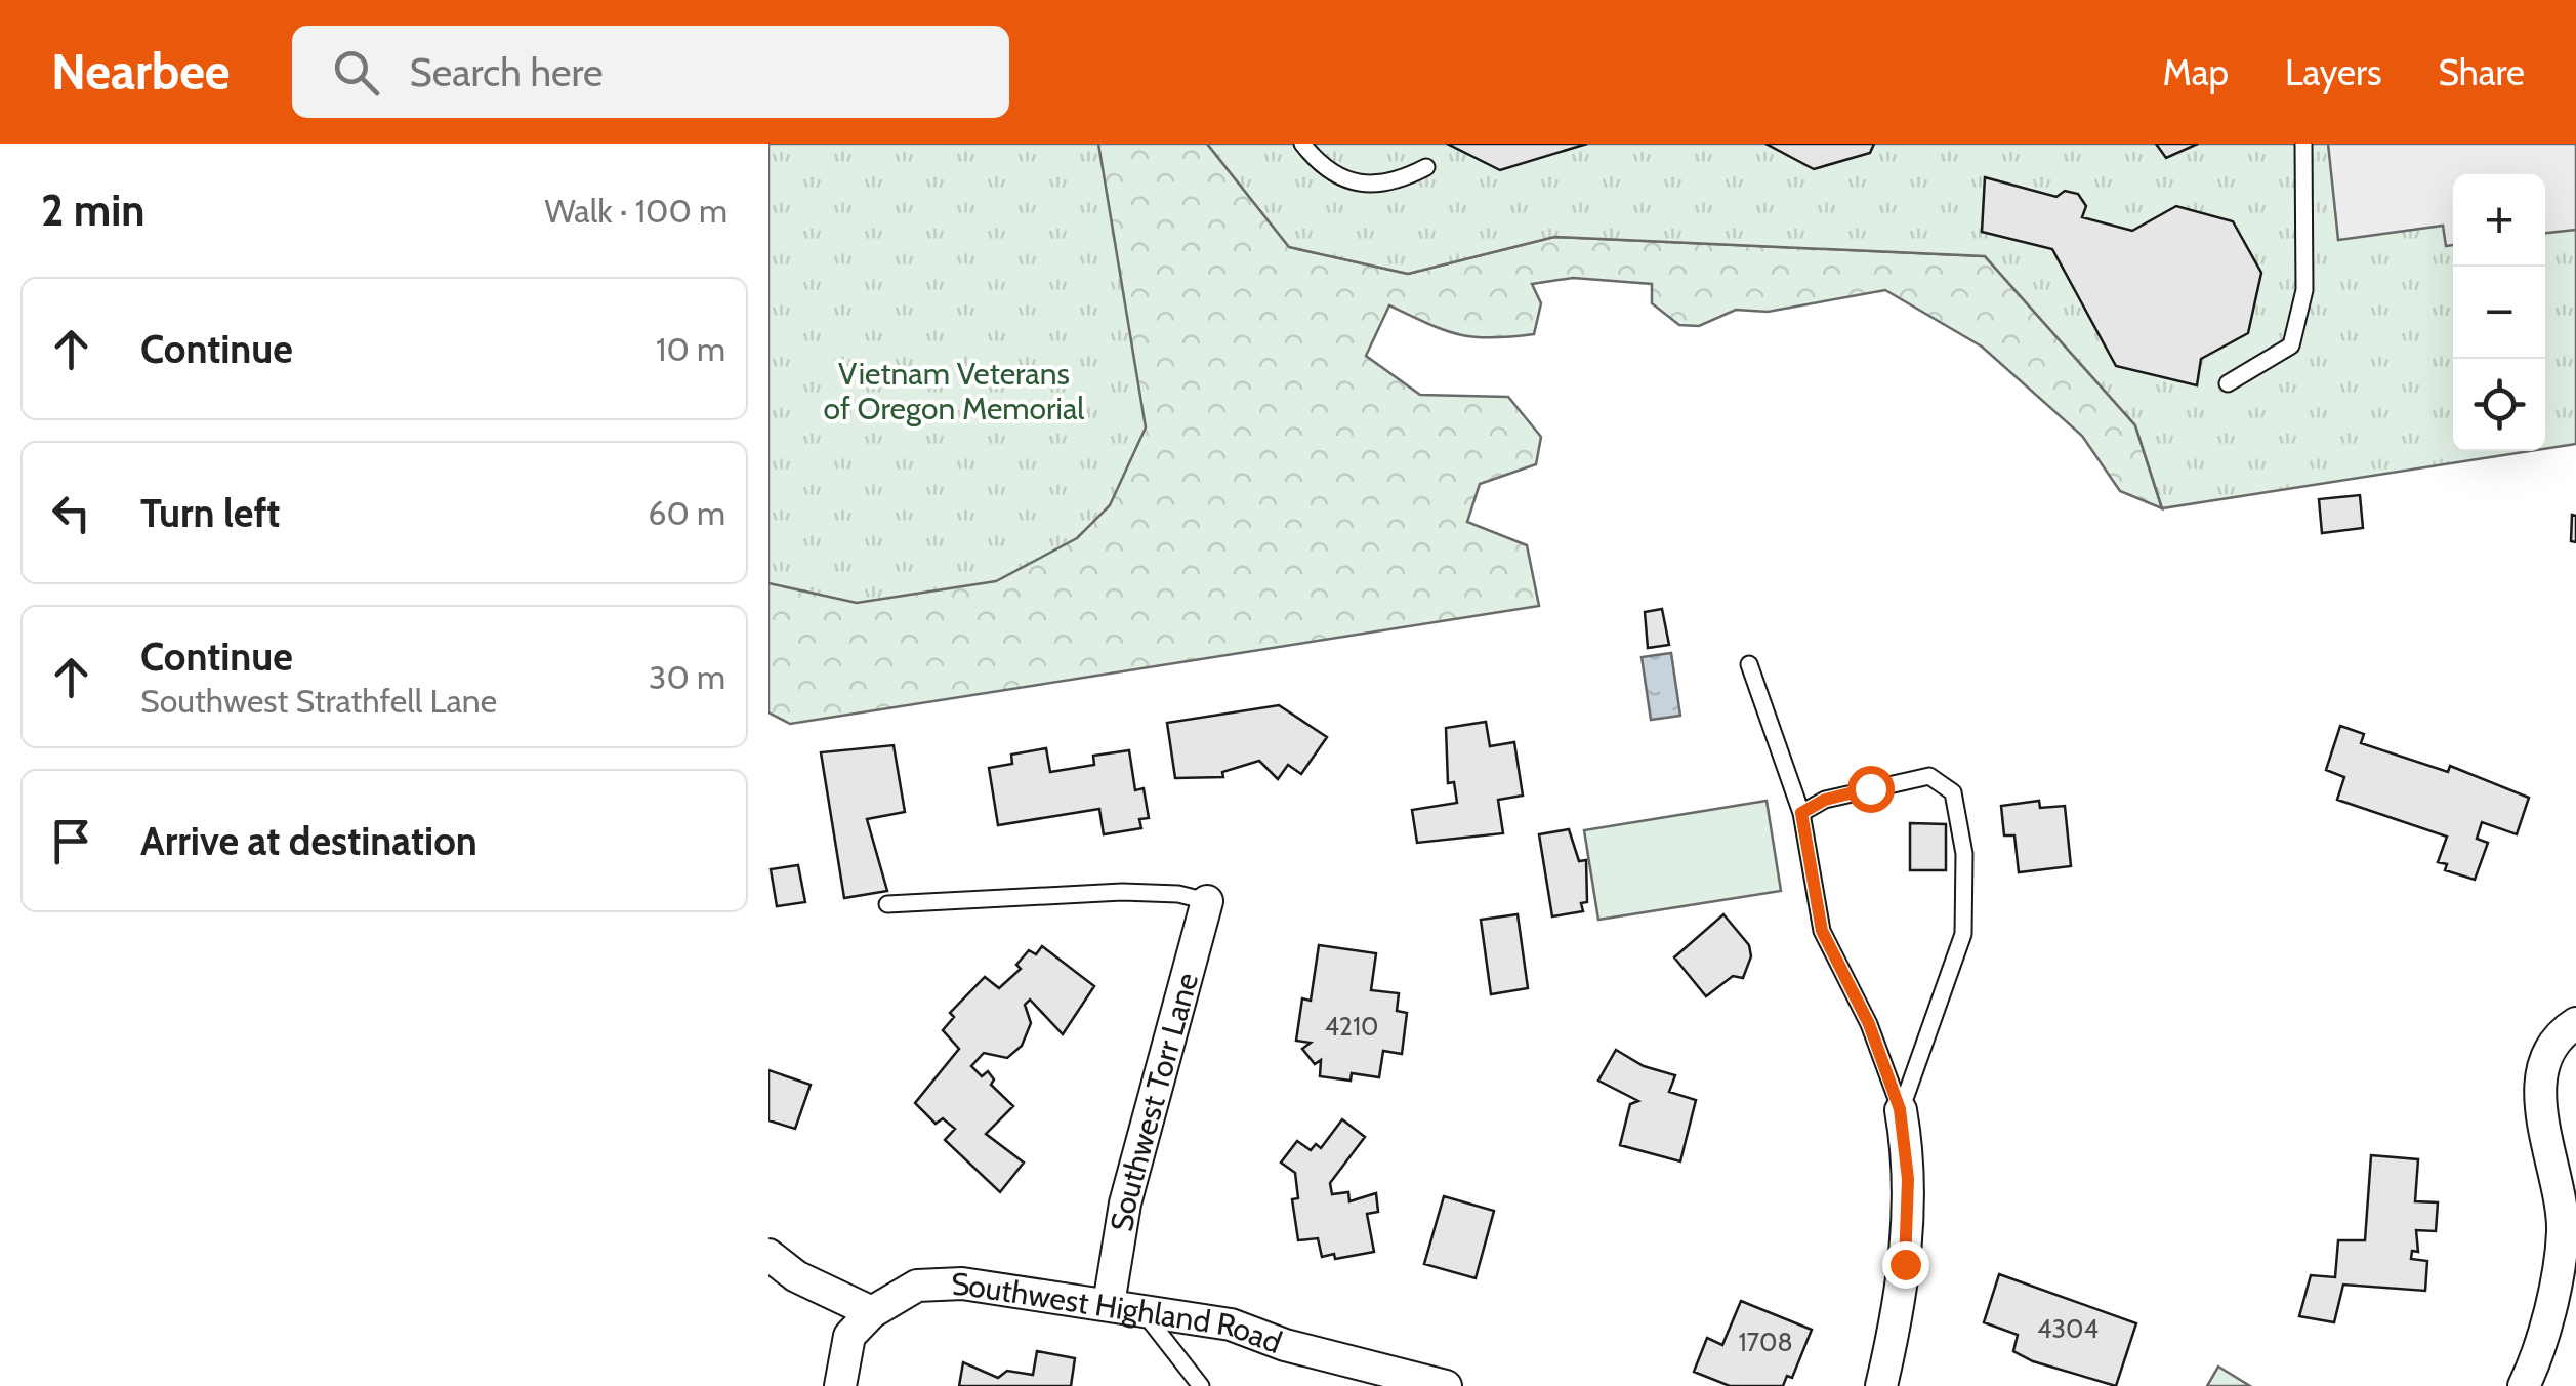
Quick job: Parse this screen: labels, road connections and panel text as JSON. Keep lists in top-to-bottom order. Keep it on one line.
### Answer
{"streets":{"street":["Southwest Torr Lane","Southwest Highland Road"]},"crossings":[["Southwest Torr Lane","Southwest Highland Road"]],"parks":["Vietnam Veterans of Oregon Memorial"],"house_numbers":["4210","4304","1708"],"page":{"header":"Nearbee","search":"Search here","nav":["Map","Layers","Share"],"heading":["2 min","Walk · 100 m"],"map_buttons":["+","−"],"list":[["Continue","10 m"],["Turn left","60 m"],["Continue","Southwest Strathfell Lane","30 m"],"Arrive at destination"]}}
